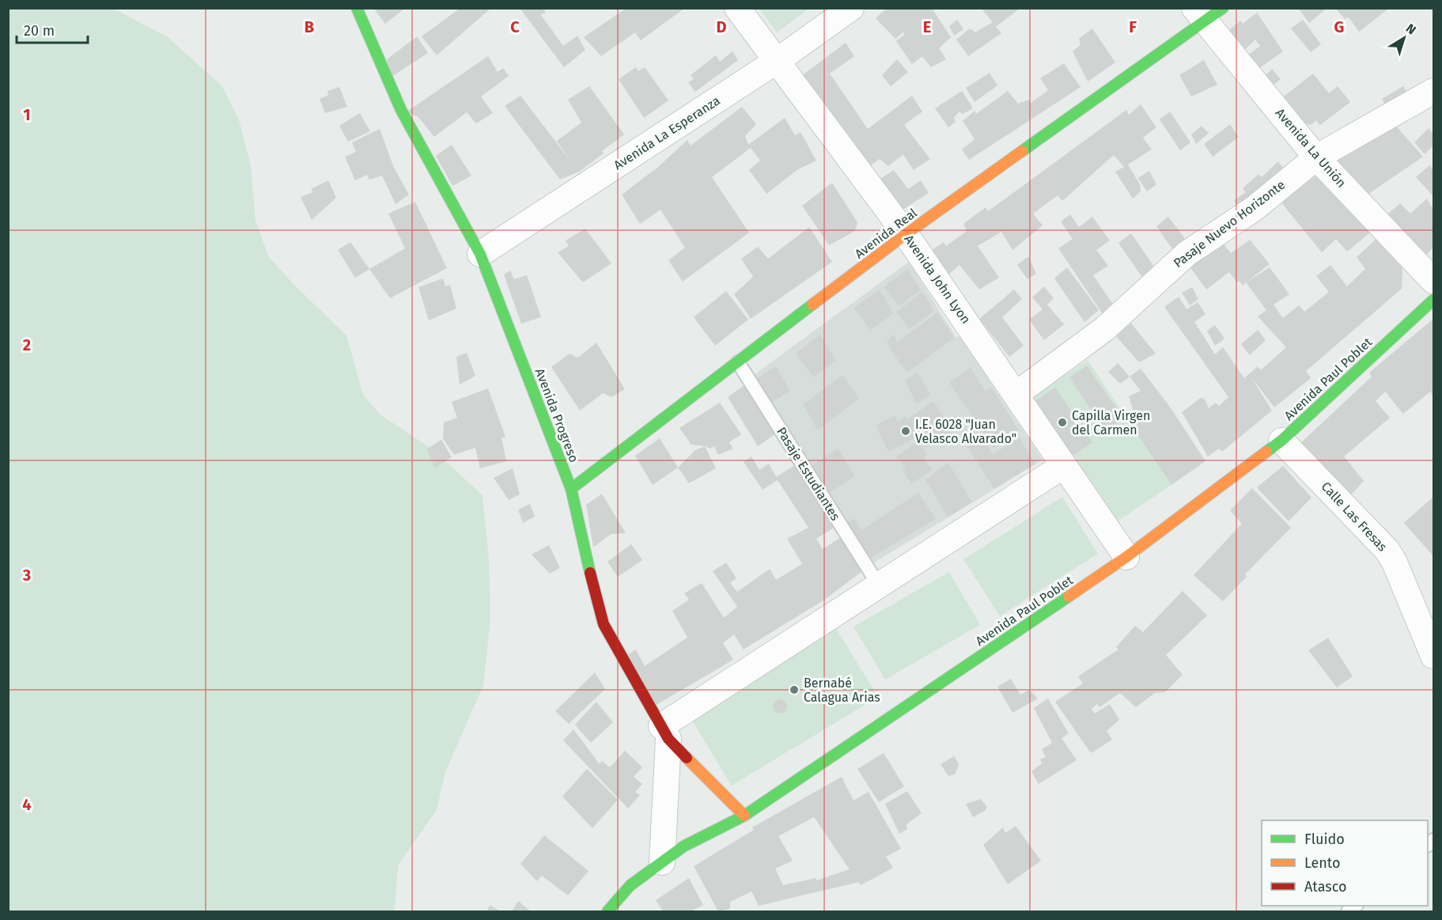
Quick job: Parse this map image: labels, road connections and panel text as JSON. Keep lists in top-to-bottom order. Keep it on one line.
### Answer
{"streets":{"street":["Avenida La Esperanza","Avenida La Unión","Pasaje Nuevo Horizonte","Avenida Real","Avenida John Lyon","Avenida Paul Poblet","Avenida Progreso","Calle Las Fresas"],"lane":["Pasaje Estudiantes"]},"crossings":[["Avenida La Esperanza","Avenida John Lyon"],["Avenida La Esperanza","Avenida Progreso"],["Avenida La Unión","Pasaje Nuevo Horizonte"],["Avenida La Unión","Avenida Real"],["Pasaje Nuevo Horizonte","Avenida John Lyon"],["Avenida Real","Avenida John Lyon"],["Avenida Real","Avenida Progreso"],["Avenida Real","Pasaje Estudiantes"],["Avenida John Lyon","Avenida Paul Poblet"],["Avenida Paul Poblet","Avenida Progreso"],["Avenida Paul Poblet","Calle Las Fresas"]],"places":["Capilla Virgen del Carmen","I.E. 6028 \"Juan Velasco Alvarado\"","Bernabé Calagua Arias"],"legend":["Fluido","Lento","Atasco"],"scale_bar":"20 m","north":"top right","grid":{"columns":["B","C","D","E","F","G"],"rows":["1","2","3","4"]}}
